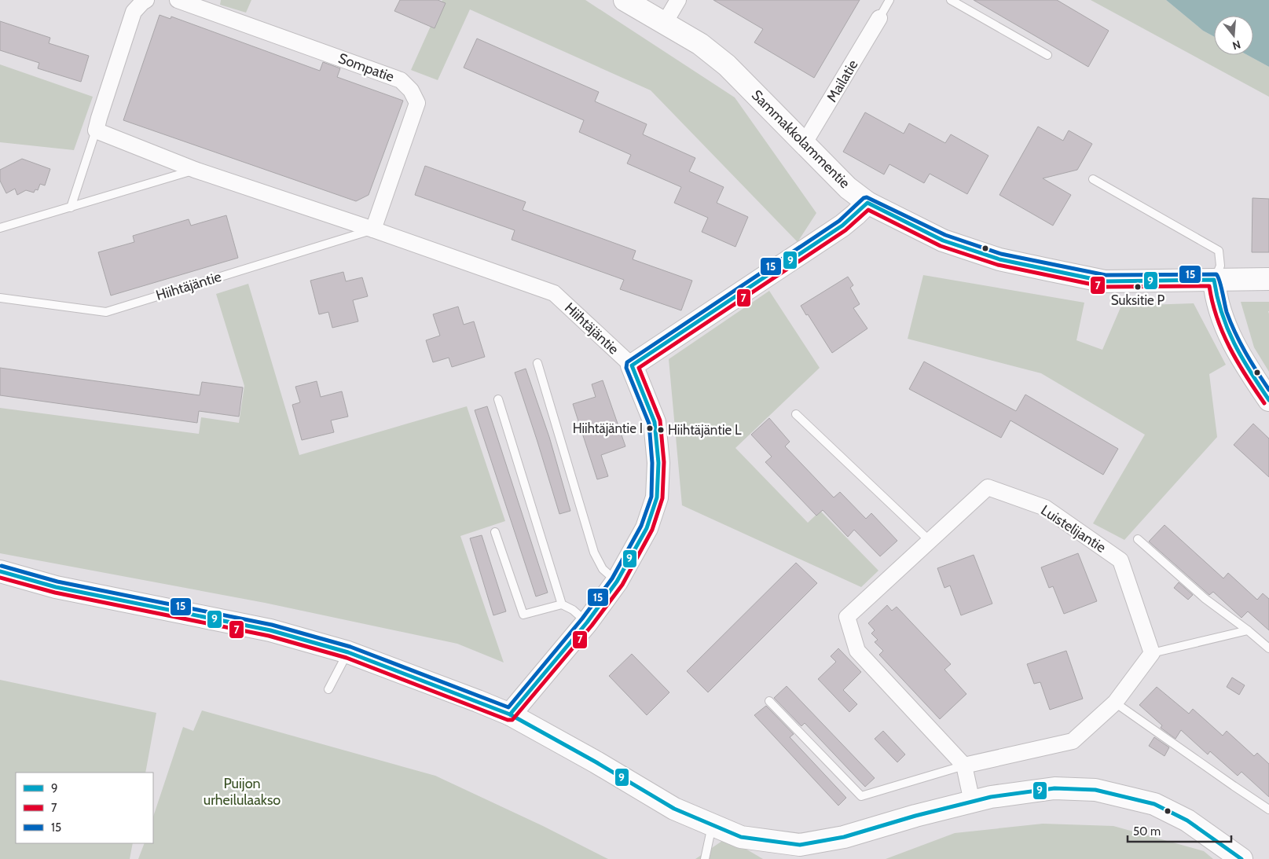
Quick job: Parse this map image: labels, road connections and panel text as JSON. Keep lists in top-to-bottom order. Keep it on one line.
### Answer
{"streets":{"street":["Sompatie","Mailatie","Sammakkolammentie","Hiihtäjäntie","Luistelijantie"]},"crossings":[["Sompatie","Hiihtäjäntie"],["Mailatie","Sammakkolammentie"]],"parks":["Puijon urheilulaakso"],"places":["Suksitie P","Hiihtäjäntie I","Hiihtäjäntie L"],"lines":["transit line 15","transit line 9","transit line 7"],"legend":["9","7","15"],"scale_bar":"50 m","north":"bottom"}
